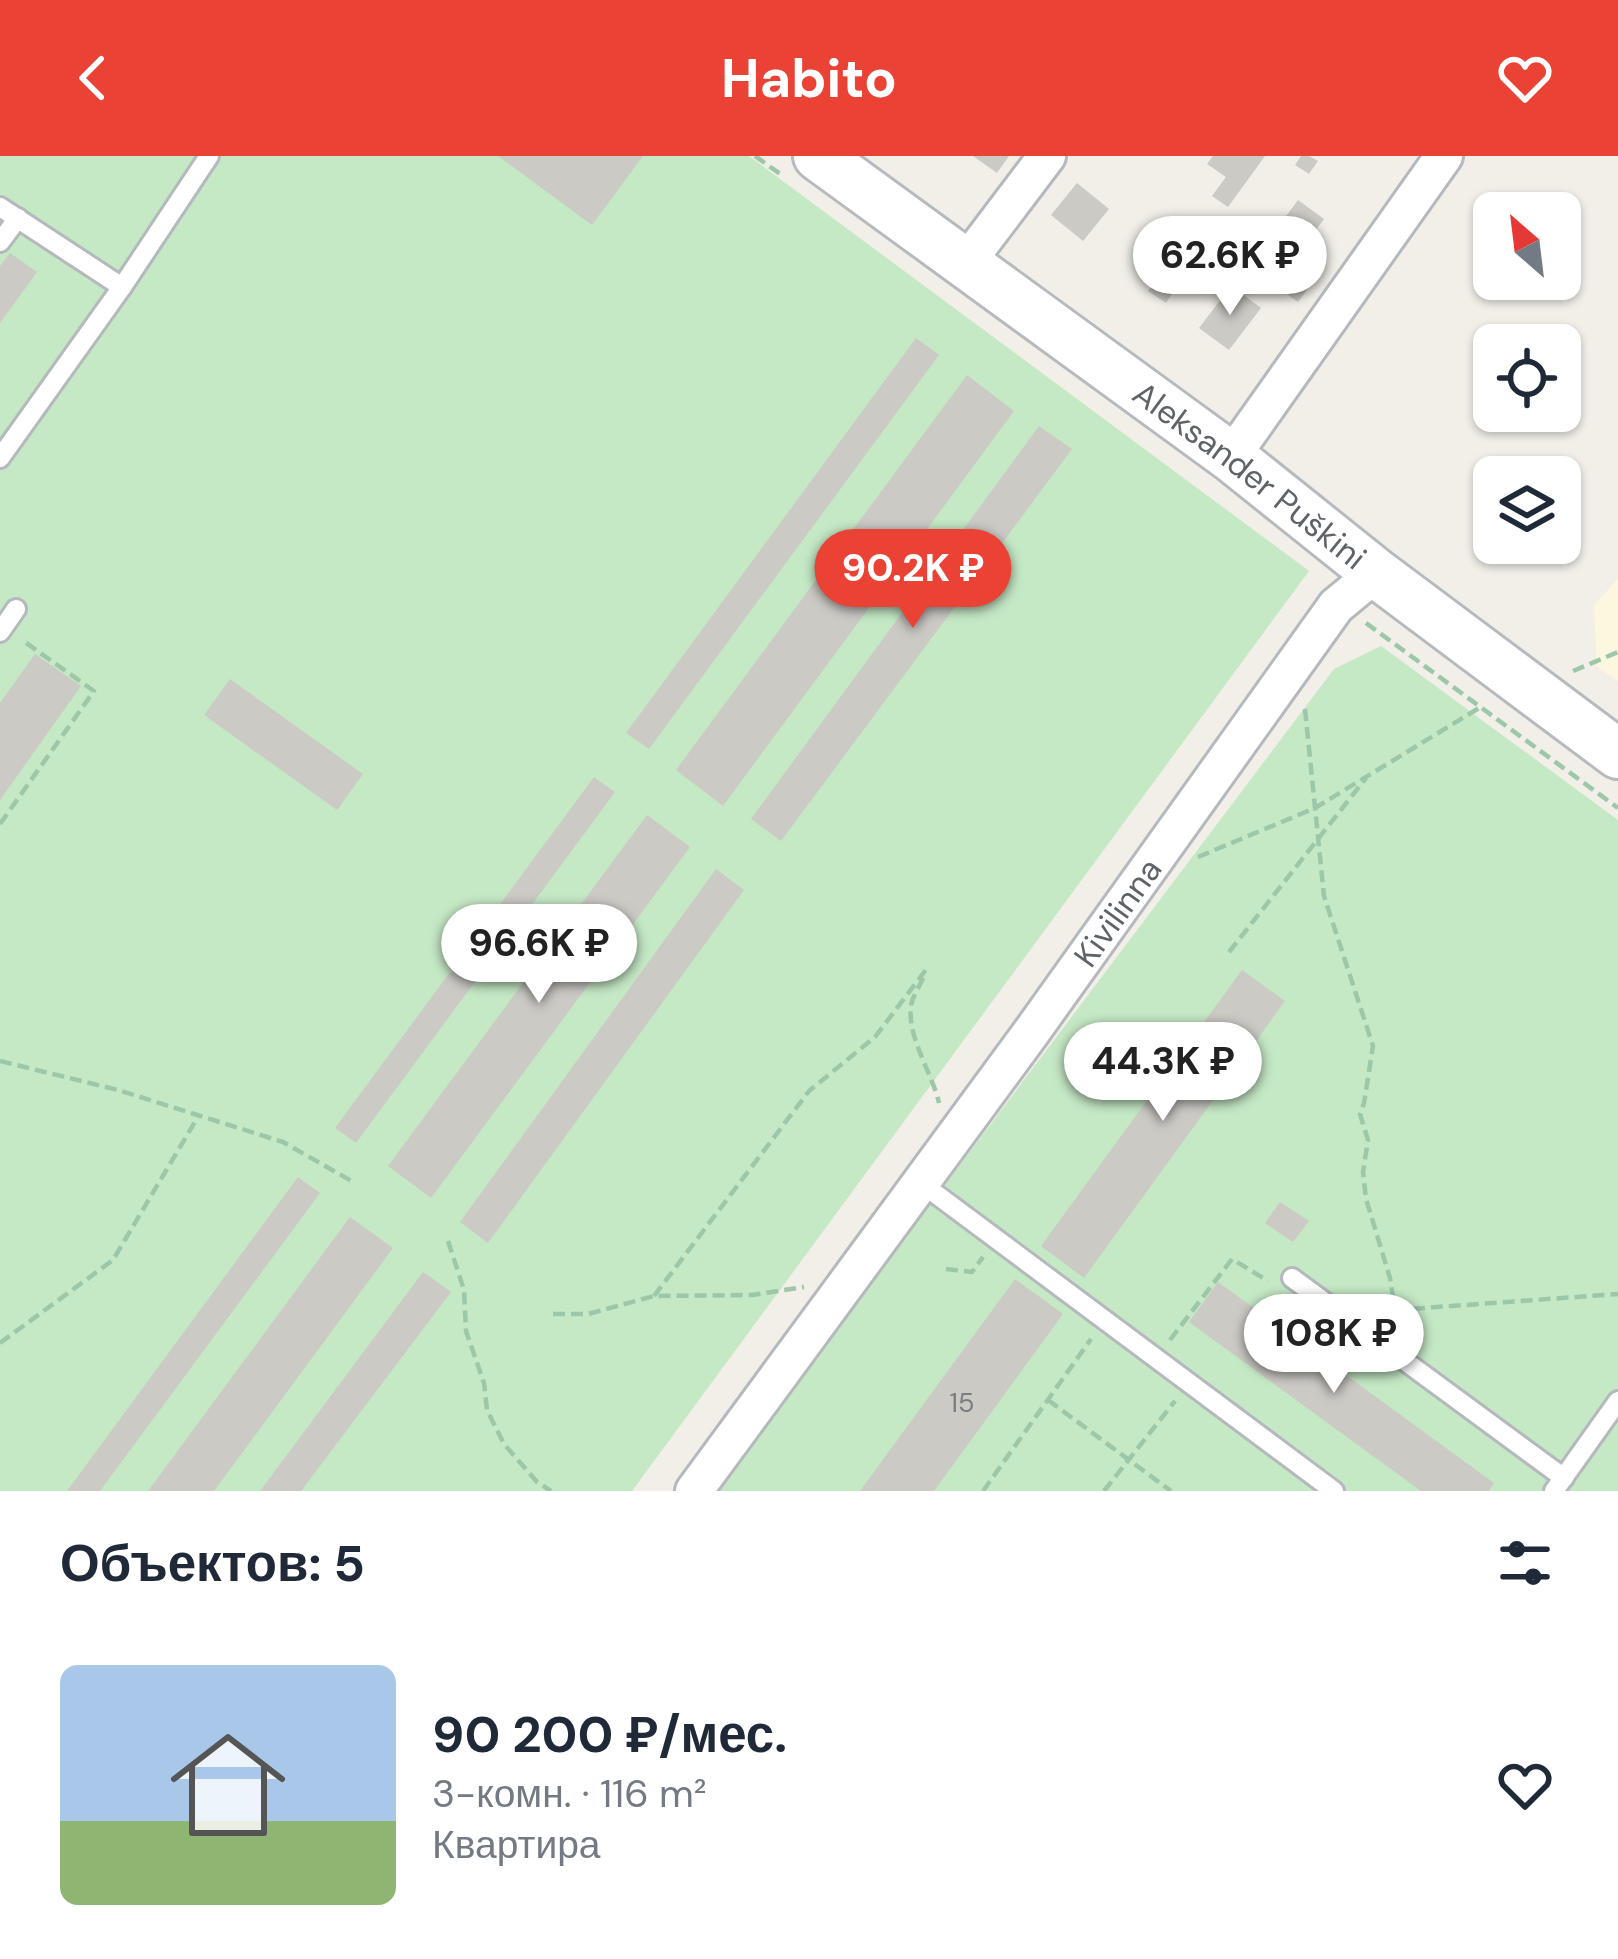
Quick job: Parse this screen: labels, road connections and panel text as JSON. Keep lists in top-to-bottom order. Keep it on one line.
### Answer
{"streets":{"main road":["Aleksander Puškini"],"street":["Kivilinna"]},"crossings":[["Aleksander Puškini","Kivilinna"]],"house_numbers":["15"],"north":"top left","page":{"header":"Habito","price":["62.6K ₽","90.2K ₽","96.6K ₽","44.3K ₽","108K ₽"],"heading":"Объектов: 5","list":[{"name":"90 200 ₽/мес.","note":"3-комн. · 116 m² · Квартира"}]}}
